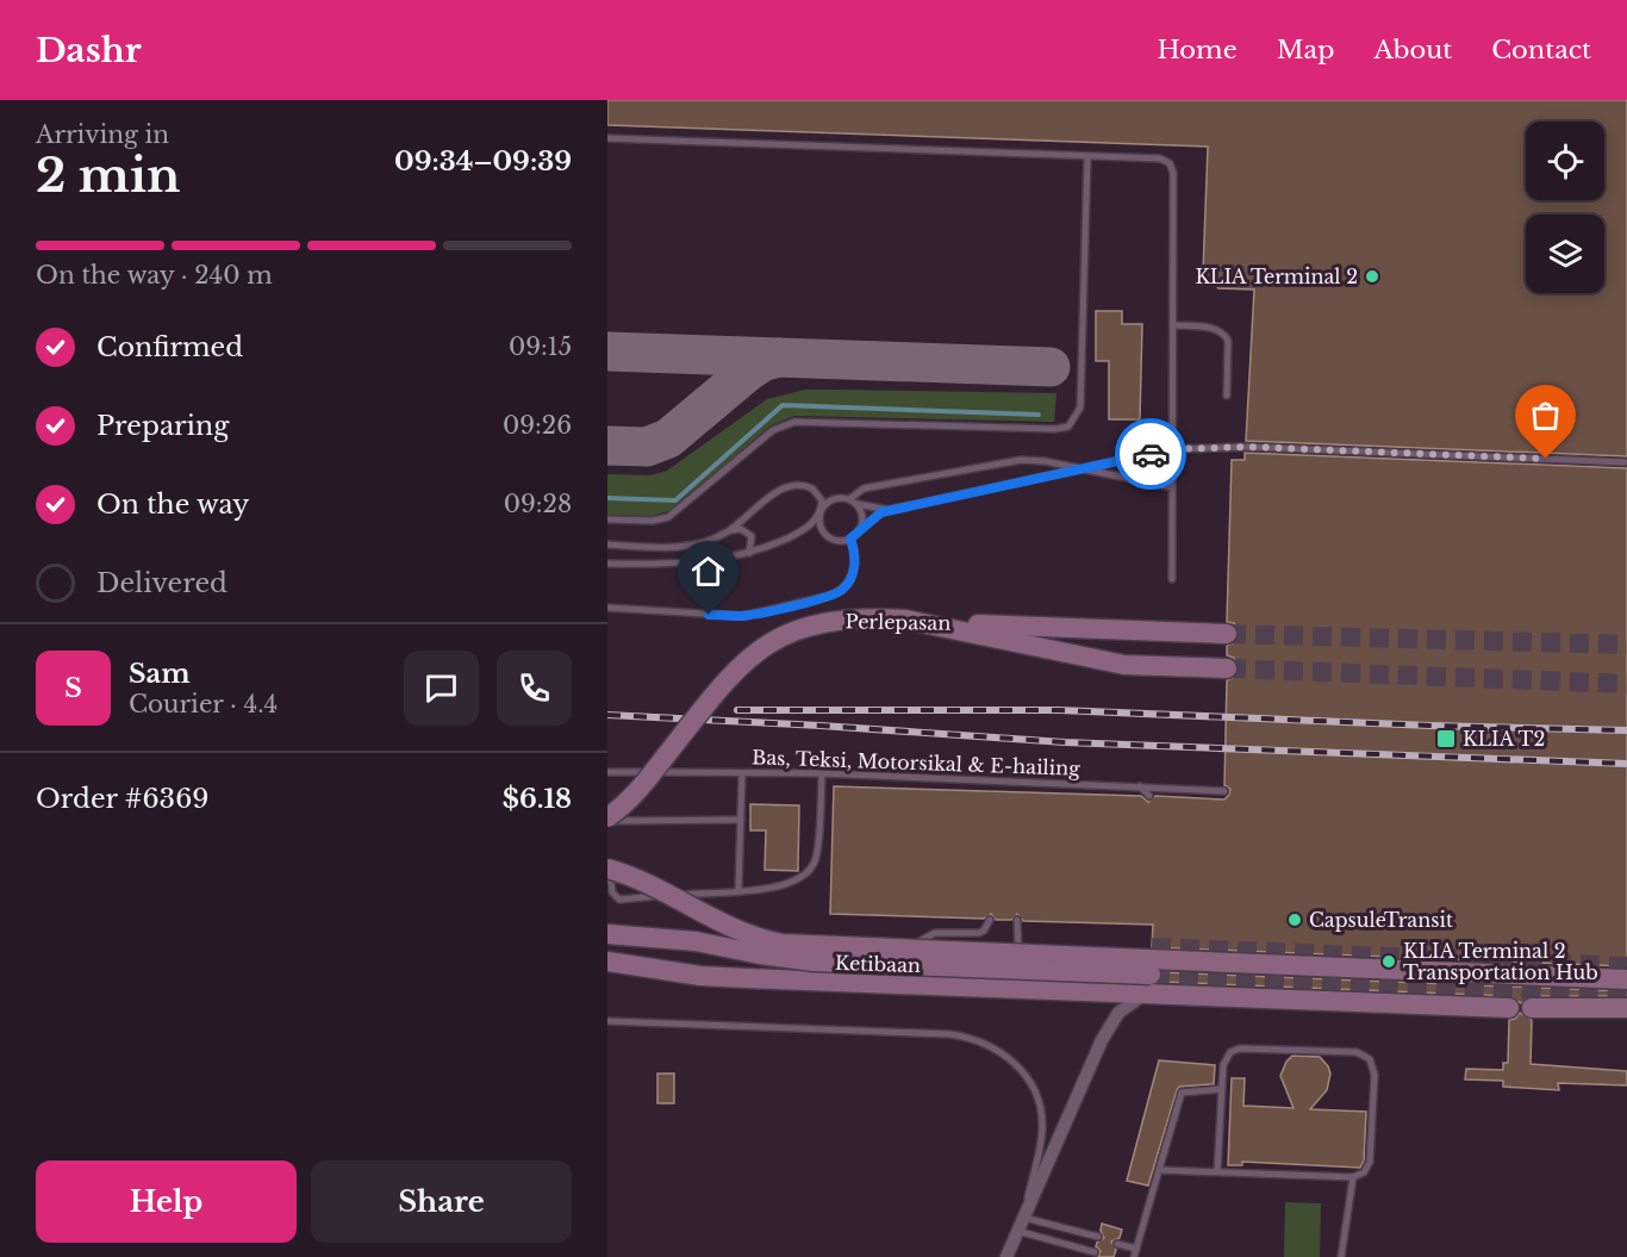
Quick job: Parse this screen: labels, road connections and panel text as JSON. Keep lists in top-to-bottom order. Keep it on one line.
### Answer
{"streets":{"main road":["Perlepasan","Ketibaan"],"lane":["Bas, Teksi, Motorsikal & E-hailing"]},"places":{"other":["KLIA Terminal 2","CapsuleTransit","KLIA Terminal 2 Transportation Hub"],"transit":["KLIA T2"]},"page":{"header":"Dashr","nav":["Home","Map","About","Contact"],"heading":["2 min","Arriving in","09:34–09:39"],"panel":["Sam","Courier · 4.4","Order #6369","$6.18"],"bar":"On the way · 240 m","list":[["Confirmed","09:15"],["Preparing","09:26"],["On the way","09:28"],"Delivered"],"round":"S","buttons":["Help","Share"]}}
